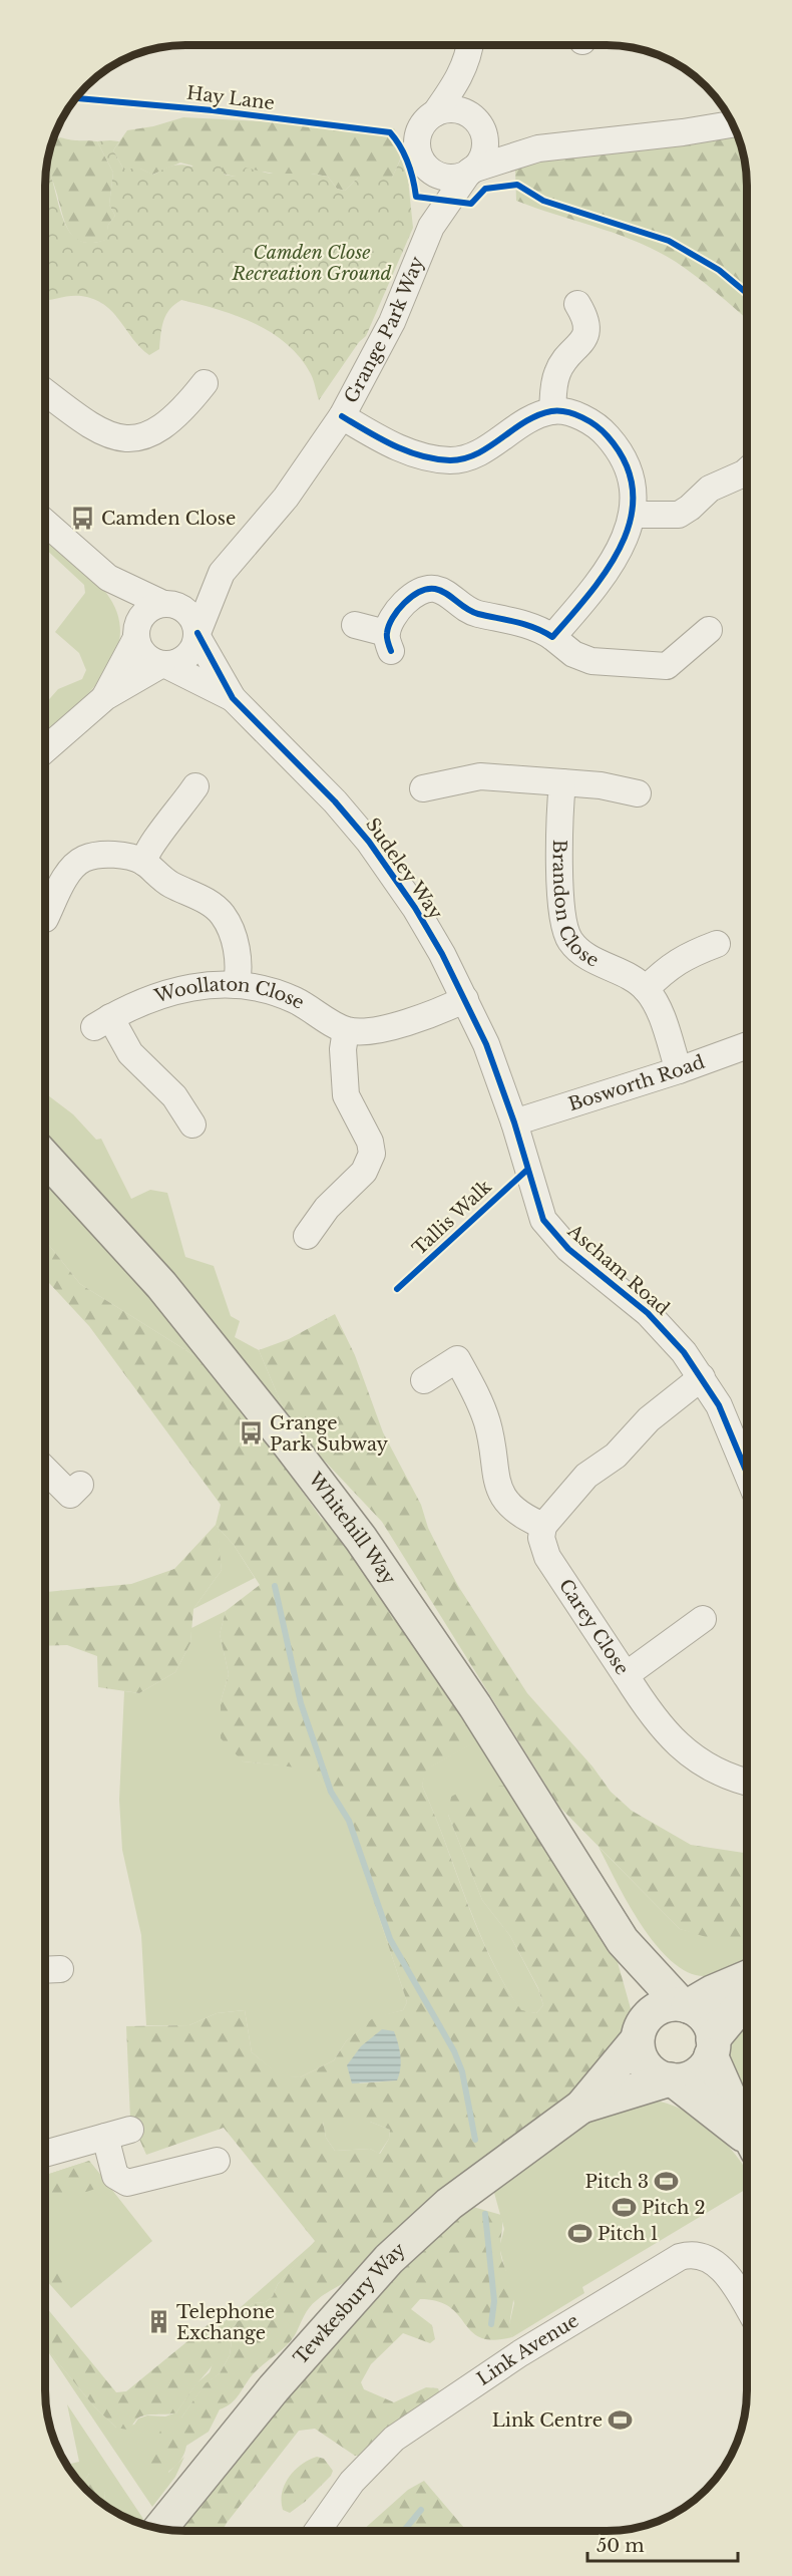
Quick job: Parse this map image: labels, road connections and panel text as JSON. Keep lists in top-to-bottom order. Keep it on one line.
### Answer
{"streets":{"main road":["Whitehill Way","Tewkesbury Way"],"street":["Grange Park Way","Sudeley Way","Brandon Close","Woollaton Close","Bosworth Road","Ascham Road","Carey Close","Link Avenue"],"cycle path":["Hay Lane","Tallis Walk"]},"crossings":[["Grange Park Way","Sudeley Way"],["Sudeley Way","Bosworth Road"],["Sudeley Way","Ascham Road"],["Bosworth Road","Ascham Road"],["Whitehill Way","Tewkesbury Way"]],"parks":["Camden Close Recreation Ground"],"places":{"bus stop":["Camden Close","Grange Park Subway"],"sports":["Pitch 3","Pitch 2","Pitch 1","Link Centre"],"building":["Telephone Exchange"]},"scale_bar":"50 m"}
